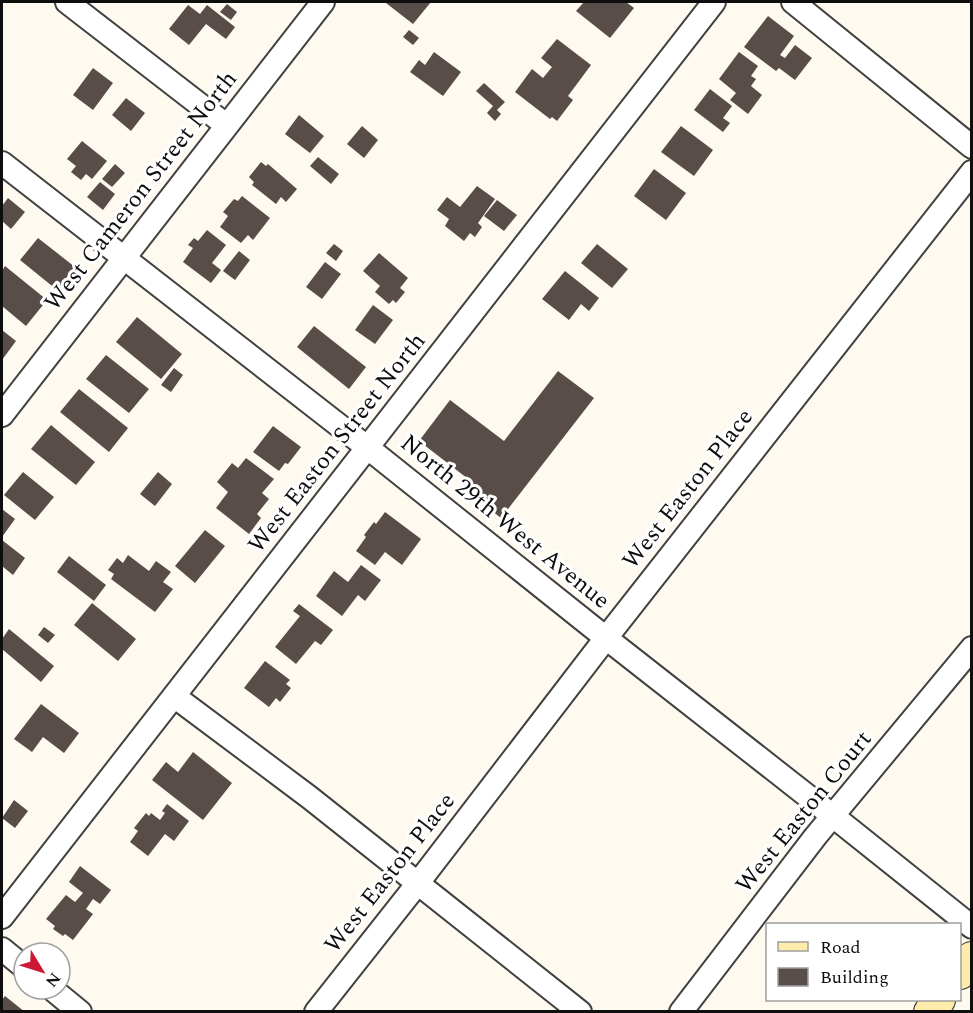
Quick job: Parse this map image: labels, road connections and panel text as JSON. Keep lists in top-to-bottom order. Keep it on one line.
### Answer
{"streets":{"street":["West Cameron Street North","West Easton Street North","West Easton Place","North 29th West Avenue","West Easton Court"]},"crossings":[["West Cameron Street North","North 29th West Avenue"],["West Easton Street North","North 29th West Avenue"],["West Easton Place","North 29th West Avenue"],["North 29th West Avenue","West Easton Court"]],"legend":["Road","Building"],"north":"bottom right"}
